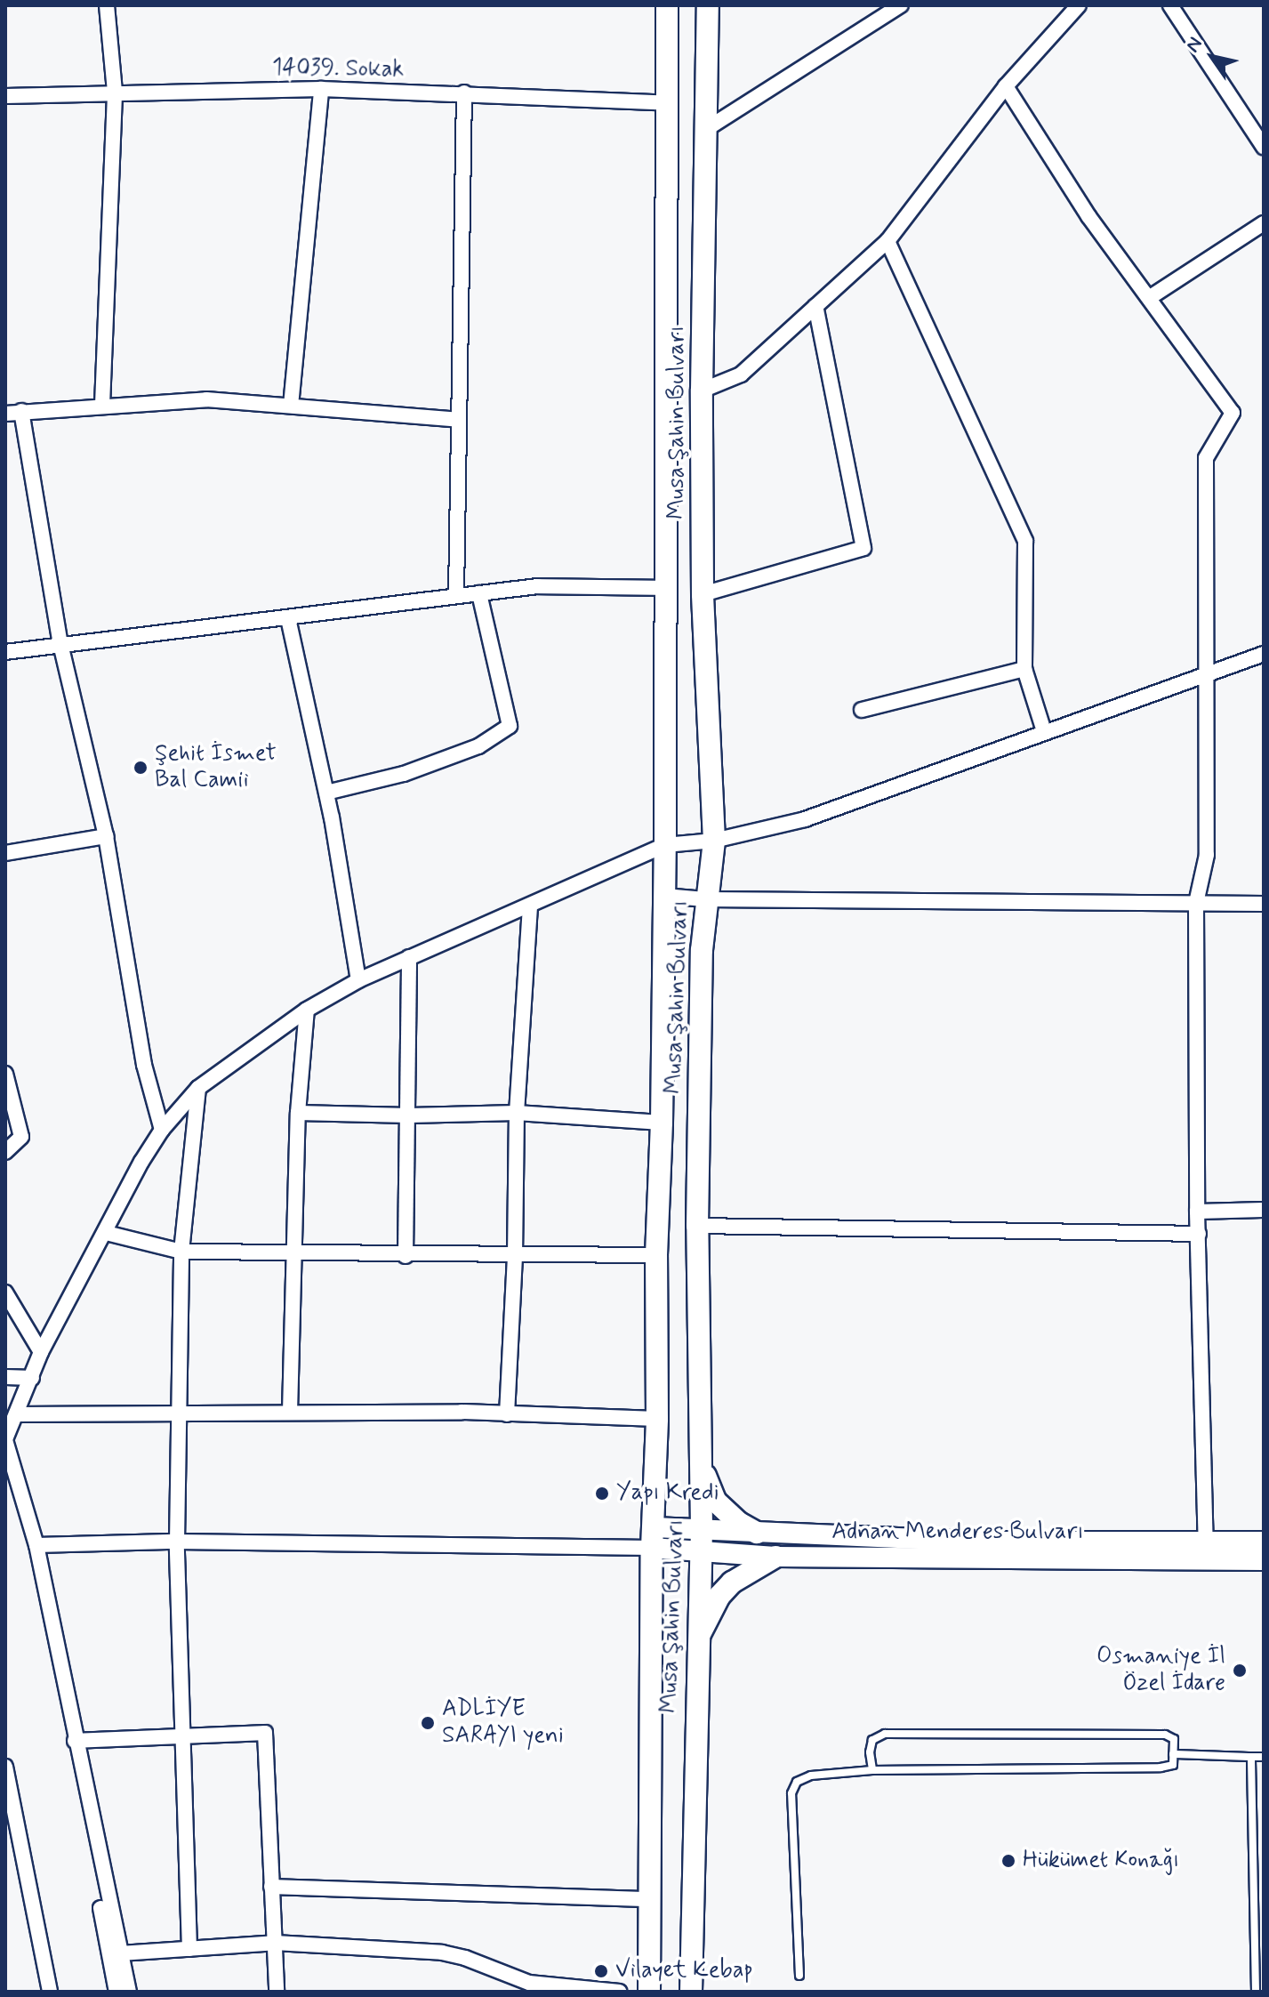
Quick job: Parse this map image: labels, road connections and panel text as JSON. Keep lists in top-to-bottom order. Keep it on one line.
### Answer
{"streets":{"main road":["Musa Şahin Bulvarı","Adnan Menderes Bulvarı"],"street":["14039. Sokak"]},"crossings":[["14039. Sokak","Musa Şahin Bulvarı"],["Musa Şahin Bulvarı","Adnan Menderes Bulvarı"]],"places":["Şehit İsmet Bal Camii","Yapı Kredi","Osmaniye İl Özel İdare","ADLİYE SARAYI yeni","Hükümet Konağı","Vilayet Kebap"],"north":"top left"}
